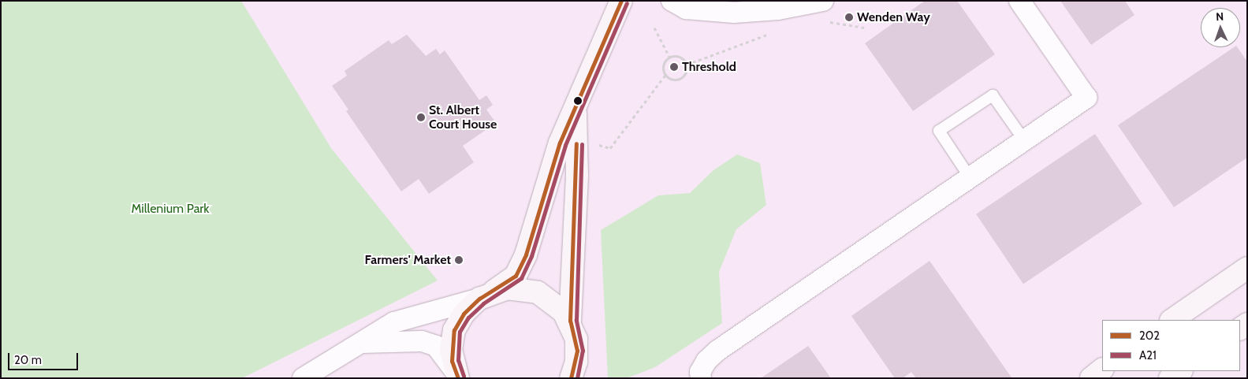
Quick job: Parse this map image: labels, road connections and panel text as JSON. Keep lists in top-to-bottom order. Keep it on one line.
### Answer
{"parks":["Millenium Park"],"places":["Wenden Way","Threshold","St. Albert Court House","Farmers' Market"],"lines":["transit line 202","transit line A21"],"legend":["202","A21"],"scale_bar":"20 m","north":"top"}
